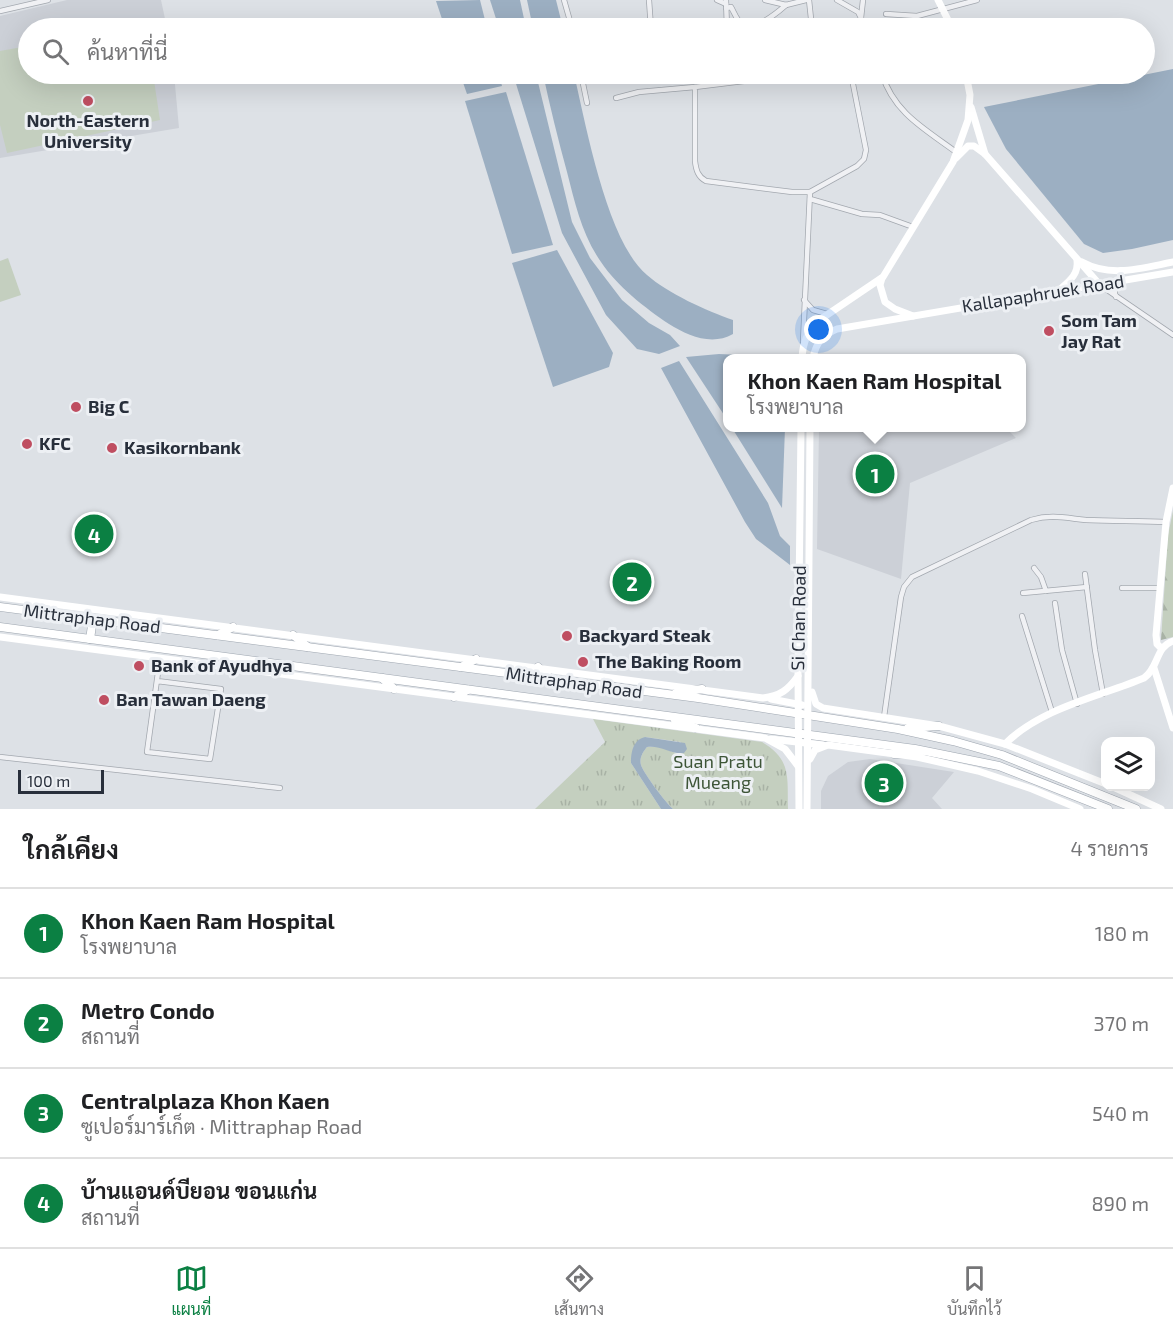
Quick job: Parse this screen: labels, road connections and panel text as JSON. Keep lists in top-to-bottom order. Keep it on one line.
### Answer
{"streets":{"main road":["Kallapaphruek Road","Si Chan Road","Mittraphap Road"]},"crossings":[["Si Chan Road","Mittraphap Road"]],"parks":["Suan Pratu Mueang"],"places":["North-Eastern University","Som Tam Jay Rat","Big C","KFC","Kasikornbank","Backyard Steak","The Baking Room","Bank of Ayudhya","Ban Tawan Daeng"],"scale_bar":"100 m","page":{"search":"ค้นหาที่นี่","popup":["Khon Kaen Ram Hospital","โรงพยาบาล"],"pins":["1","4","2","3"],"scale":"100 m","heading":["ใกล้เคียง","4 รายการ"],"list":[{"mark":"1","name":"Khon Kaen Ram Hospital","note":"โรงพยาบาล","value":"180 m"},{"mark":"2","name":"Metro Condo","note":"สถานที่","value":"370 m"},{"mark":"3","name":"Centralplaza Khon Kaen","note":"ซูเปอร์มาร์เก็ต · Mittraphap Road","value":"540 m"},{"mark":"4","name":"บ้านแอนด์บียอน ขอนแก่น","note":"สถานที่","value":"890 m"}],"nav":["แผนที่","เส้นทาง","บันทึกไว้"]}}
